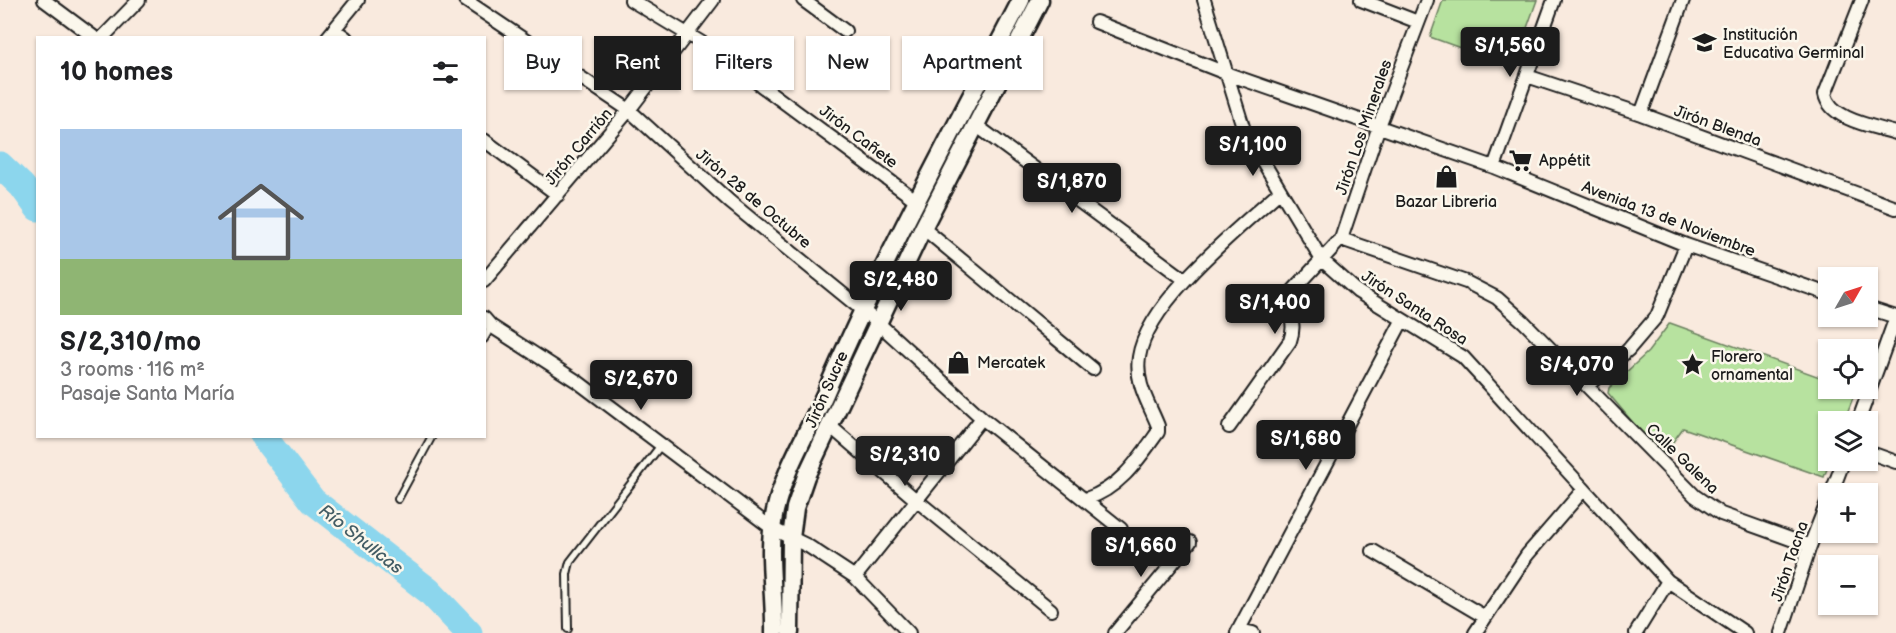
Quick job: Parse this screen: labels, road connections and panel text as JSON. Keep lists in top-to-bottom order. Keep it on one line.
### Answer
{"streets":{"street":["Jirón Blenda","Jirón Los Minerales","Jirón Cañete","Jirón Carrión","Jirón 28 de Octubre","Avenida 13 de Noviembre","Jirón Santa Rosa","Jirón Sucre","Calle Galena","Jirón Tacna"]},"crossings":[["Jirón Los Minerales","Avenida 13 de Noviembre"],["Jirón Los Minerales","Jirón Santa Rosa"],["Jirón Los Minerales","Calle Galena"],["Jirón Cañete","Jirón Carrión"],["Jirón Cañete","Jirón Sucre"],["Jirón Carrión","Jirón 28 de Octubre"],["Jirón 28 de Octubre","Jirón Sucre"],["Avenida 13 de Noviembre","Jirón Santa Rosa"],["Calle Galena","Jirón Tacna"]],"water":["Río Shullcas"],"places":{"school or university":["Institución Educativa Germinal"],"supermarket":["Appétit"],"shop":["Bazar Libreria","Mercatek"],"place":["Florero ornamental"]},"north":"top right","page":{"price":["S/1,560","S/1,100","S/1,870","S/2,480","S/1,400","S/4,070","S/2,670","S/1,680","S/2,310","S/1,660"],"chip":["Buy","Rent","Filters","New","Apartment"],"heading":"10 homes","list":[{"name":"S/2,310/mo","note":"3 rooms · 116 m² · Pasaje Santa María"}],"map_buttons":["+","−"]}}
